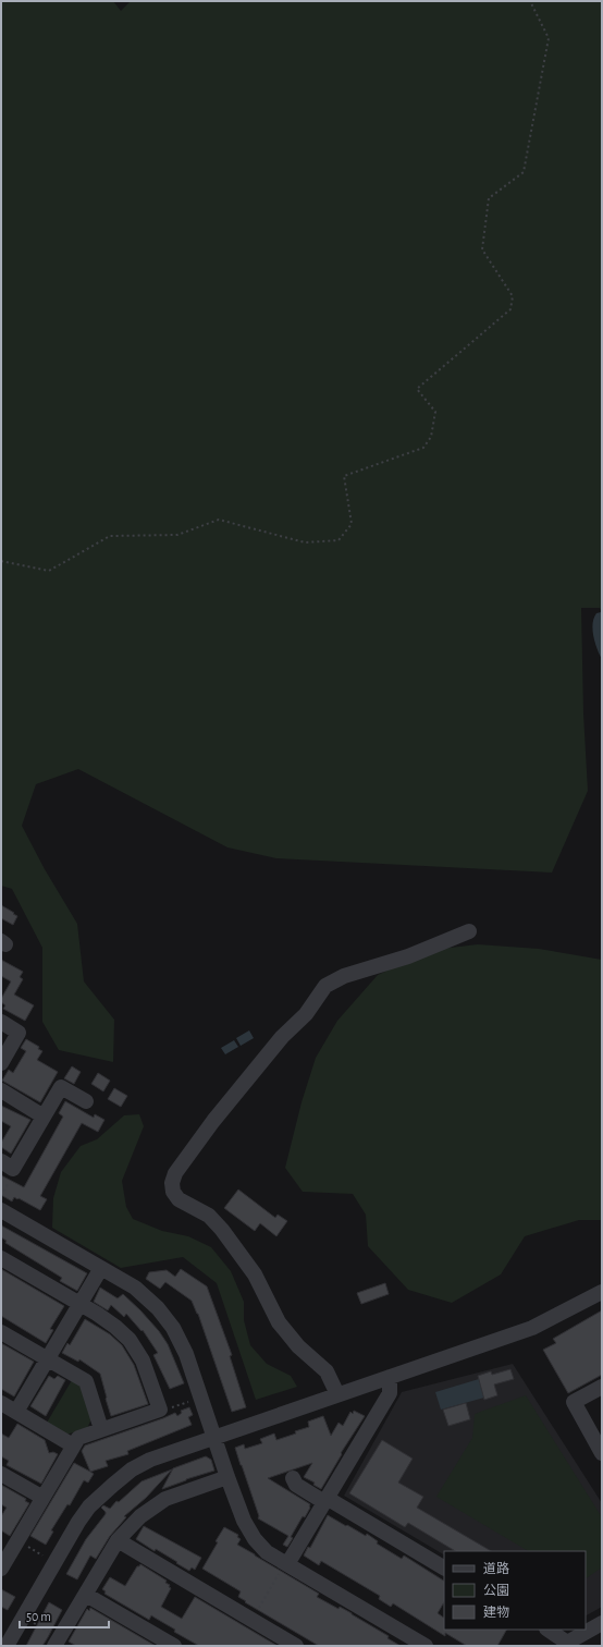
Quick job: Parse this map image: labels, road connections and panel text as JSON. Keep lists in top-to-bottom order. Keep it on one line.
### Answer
{"legend":["道路","公園","建物"],"scale_bar":"50 m"}
